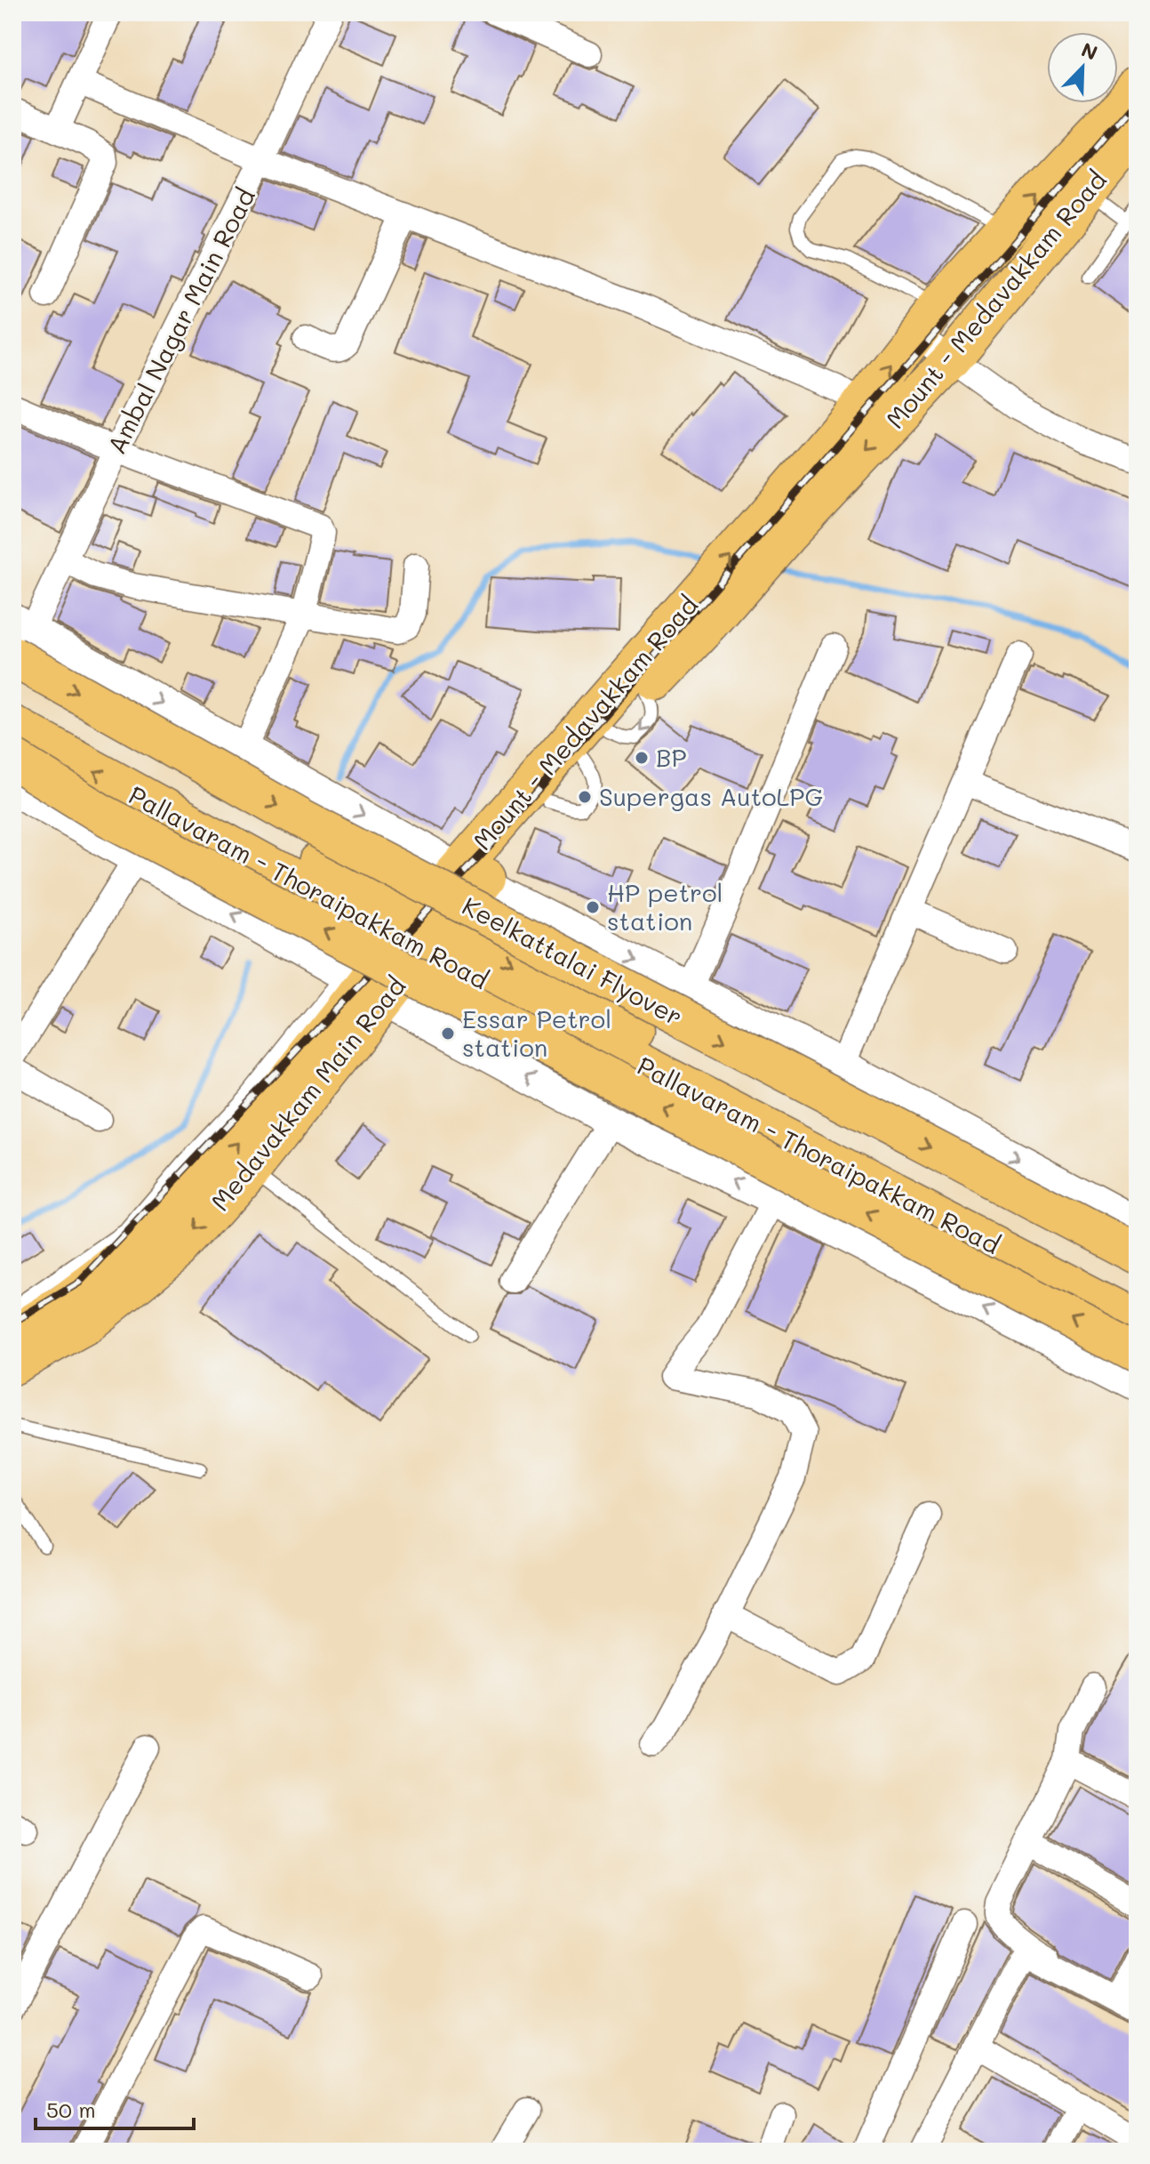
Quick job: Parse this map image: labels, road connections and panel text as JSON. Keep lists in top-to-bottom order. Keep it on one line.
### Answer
{"streets":{"main road":["Mount - Medavakkam Road","Pallavaram - Thoraipakkam Road","Keelkattalai Flyover","Medavakkam Main Road"],"street":["Ambal Nagar Main Road"]},"crossings":[["Mount - Medavakkam Road","Medavakkam Main Road"],["Ambal Nagar Main Road","Keelkattalai Flyover"],["Pallavaram - Thoraipakkam Road","Medavakkam Main Road"]],"places":["BP","Supergas AutoLPG","HP petrol station","Essar Petrol station"],"scale_bar":"50 m","north":"top right"}
